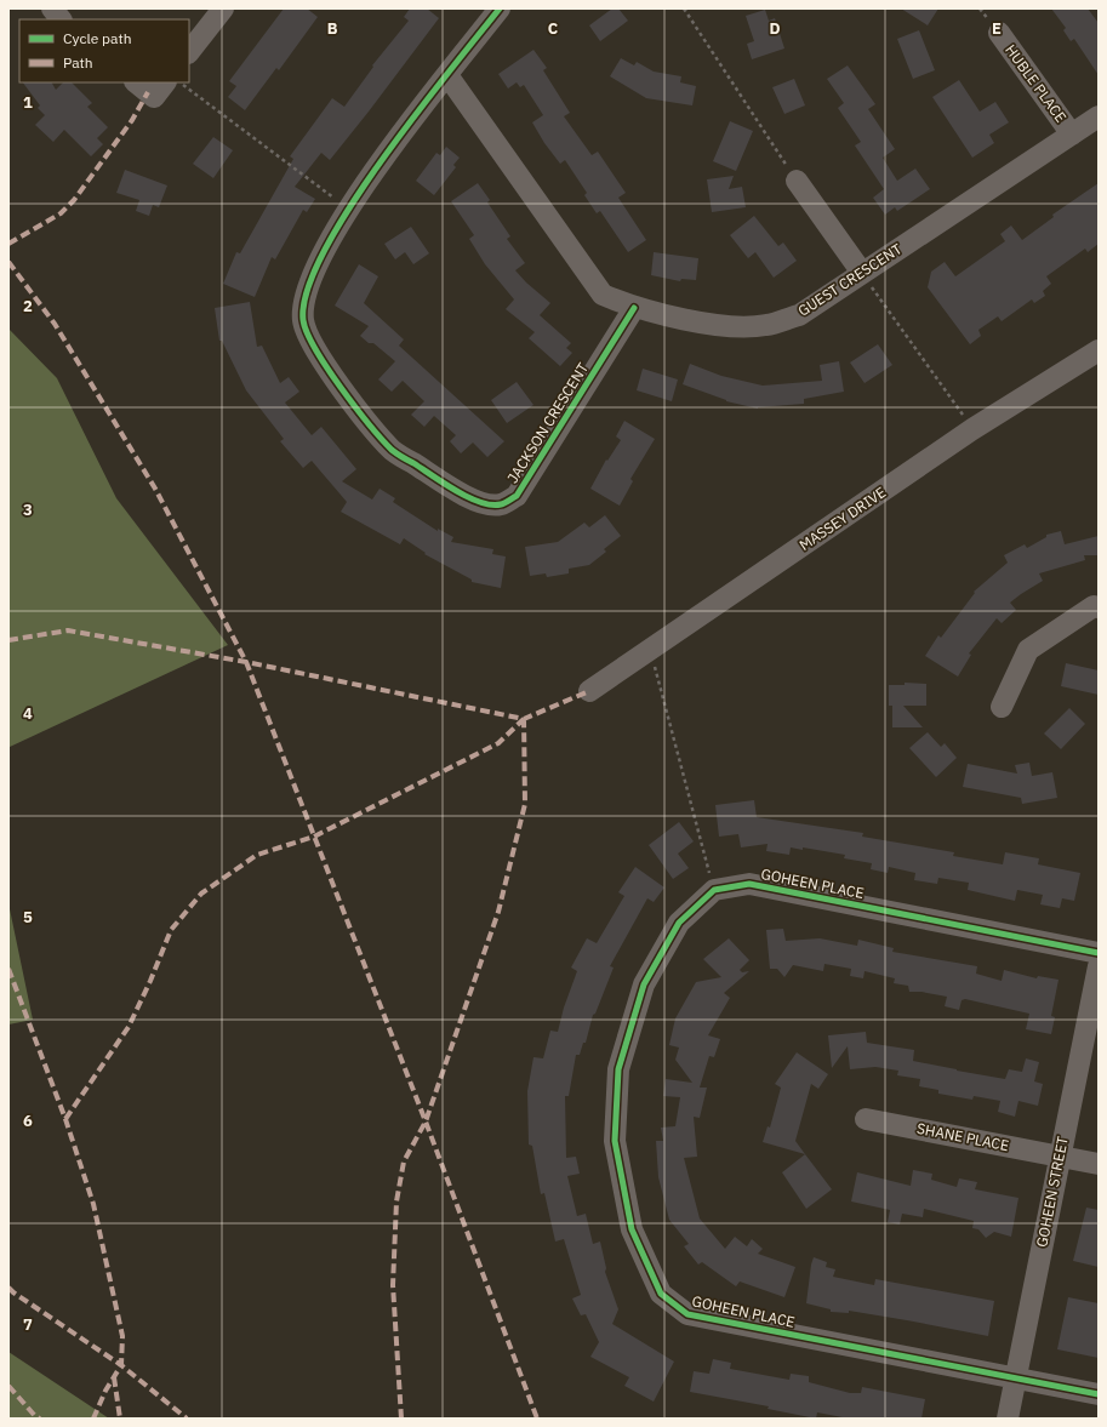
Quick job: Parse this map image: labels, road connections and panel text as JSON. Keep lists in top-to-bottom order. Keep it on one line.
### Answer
{"streets":{"street":["HUBLE PLACE","GUEST CRESCENT","JACKSON CRESCENT","MASSEY DRIVE","GOHEEN PLACE","SHANE PLACE","GOHEEN STREET"]},"crossings":[["HUBLE PLACE","GUEST CRESCENT"],["GUEST CRESCENT","JACKSON CRESCENT"],["GOHEEN PLACE","GOHEEN STREET"],["SHANE PLACE","GOHEEN STREET"]],"legend":["Cycle path","Path"],"grid":{"columns":["B","C","D","E"],"rows":["1","2","3","4","5","6","7"]}}
